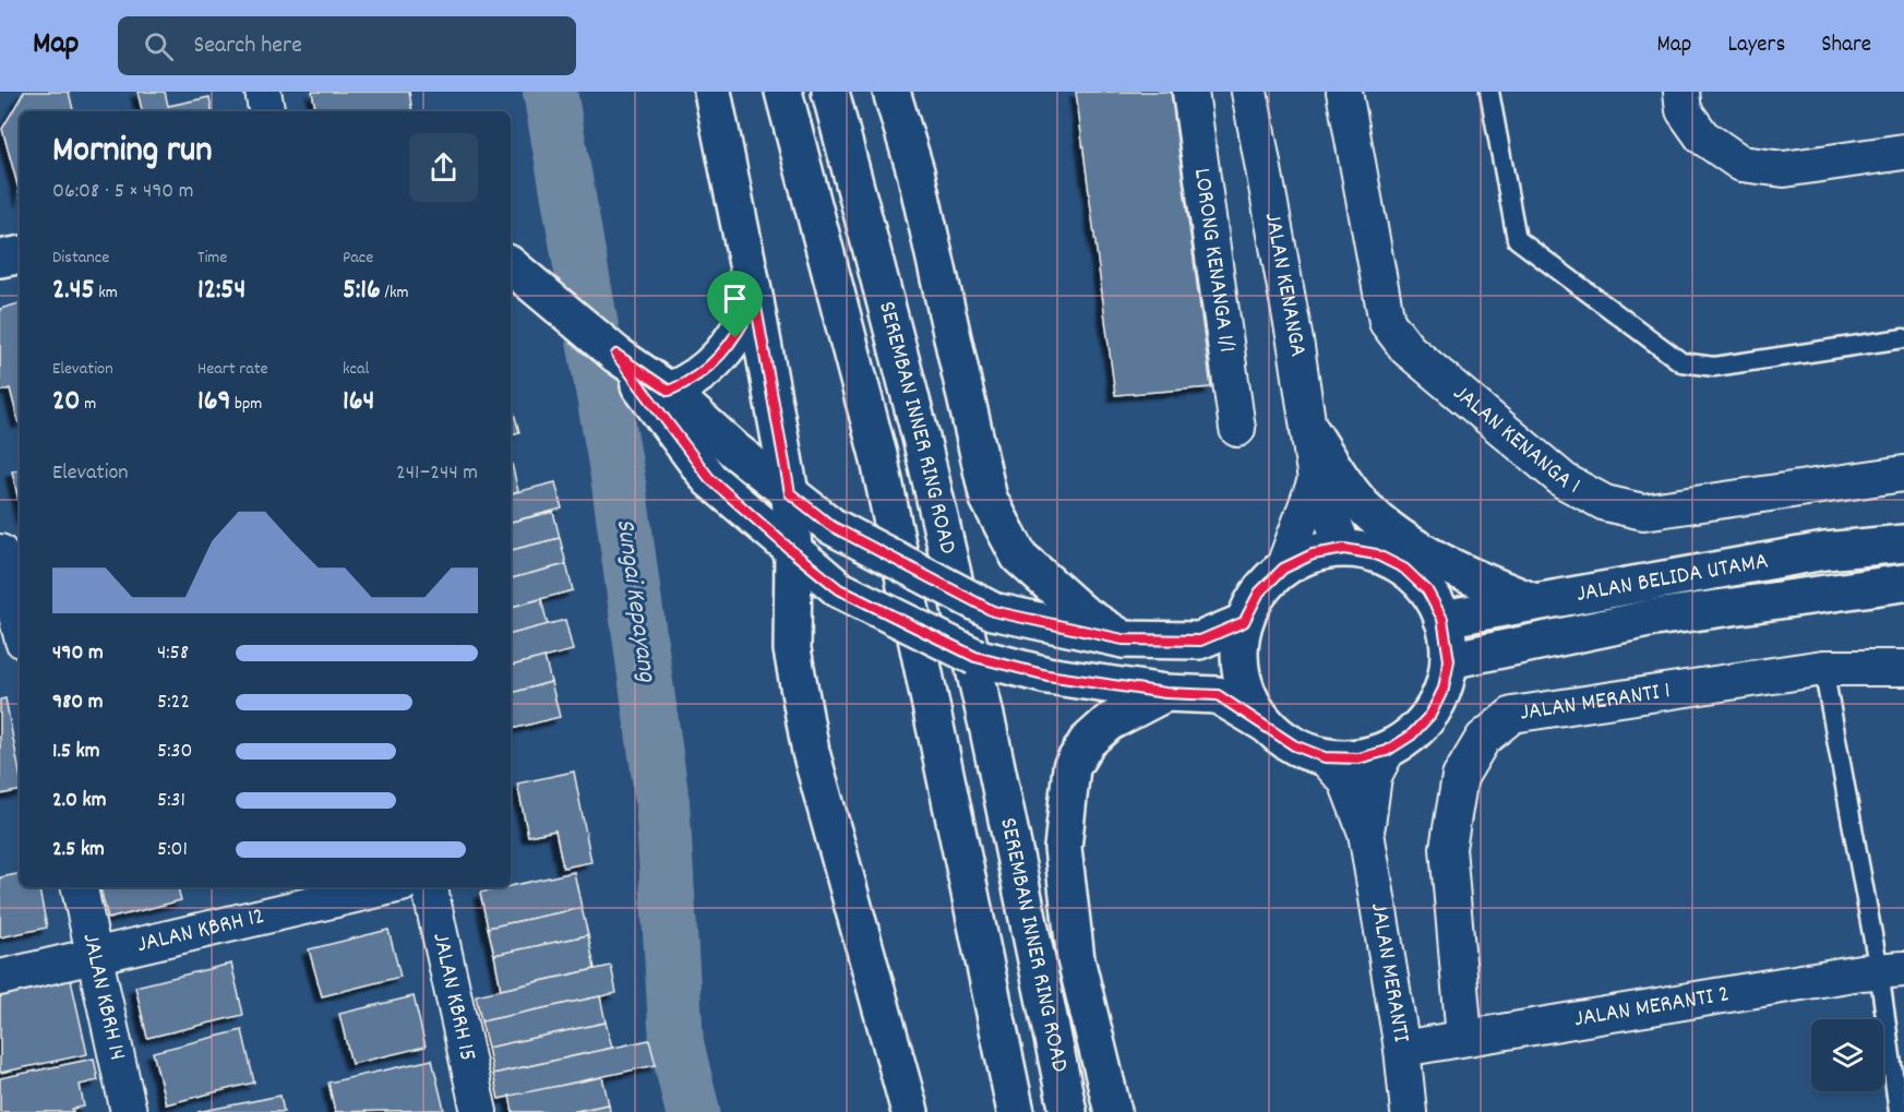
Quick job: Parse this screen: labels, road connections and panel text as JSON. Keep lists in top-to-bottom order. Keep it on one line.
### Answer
{"streets":{"main road":["SEREMBAN INNER RING ROAD","JALAN BELIDA UTAMA"],"street":["LORONG KENANGA 1/1","JALAN KENANGA","JALAN KENANGA 1","JALAN MERANTI 1","JALAN KBRH 12","JALAN MERANTI","JALAN KBRH 14","JALAN KBRH 15","JALAN MERANTI 2"]},"crossings":[["JALAN KENANGA","JALAN BELIDA UTAMA"],["JALAN KENANGA","JALAN MERANTI"],["JALAN BELIDA UTAMA","JALAN MERANTI"],["JALAN MERANTI 1","JALAN MERANTI 2"],["JALAN KBRH 12","JALAN KBRH 14"],["JALAN MERANTI","JALAN MERANTI 2"]],"water":["Sungai Kepayang"],"page":{"header":"Map","search":"Search here","nav":["Map","Layers","Share"],"heading":["Morning run","06:08 · 5 × 490 m"],"stats":[["Distance","2.45 km"],["Time","12:54"],["Pace","5:16 /km"],["Elevation","20 m"],["Heart rate","169 bpm"],["kcal","164"]],"chart":["Elevation","241–244 m"],"list":[{"name":"490 m","note":"4:58"},{"name":"980 m","note":"5:22"},{"name":"1.5 km","note":"5:30"},{"name":"2.0 km","note":"5:31"},{"name":"2.5 km","note":"5:01"}]}}
